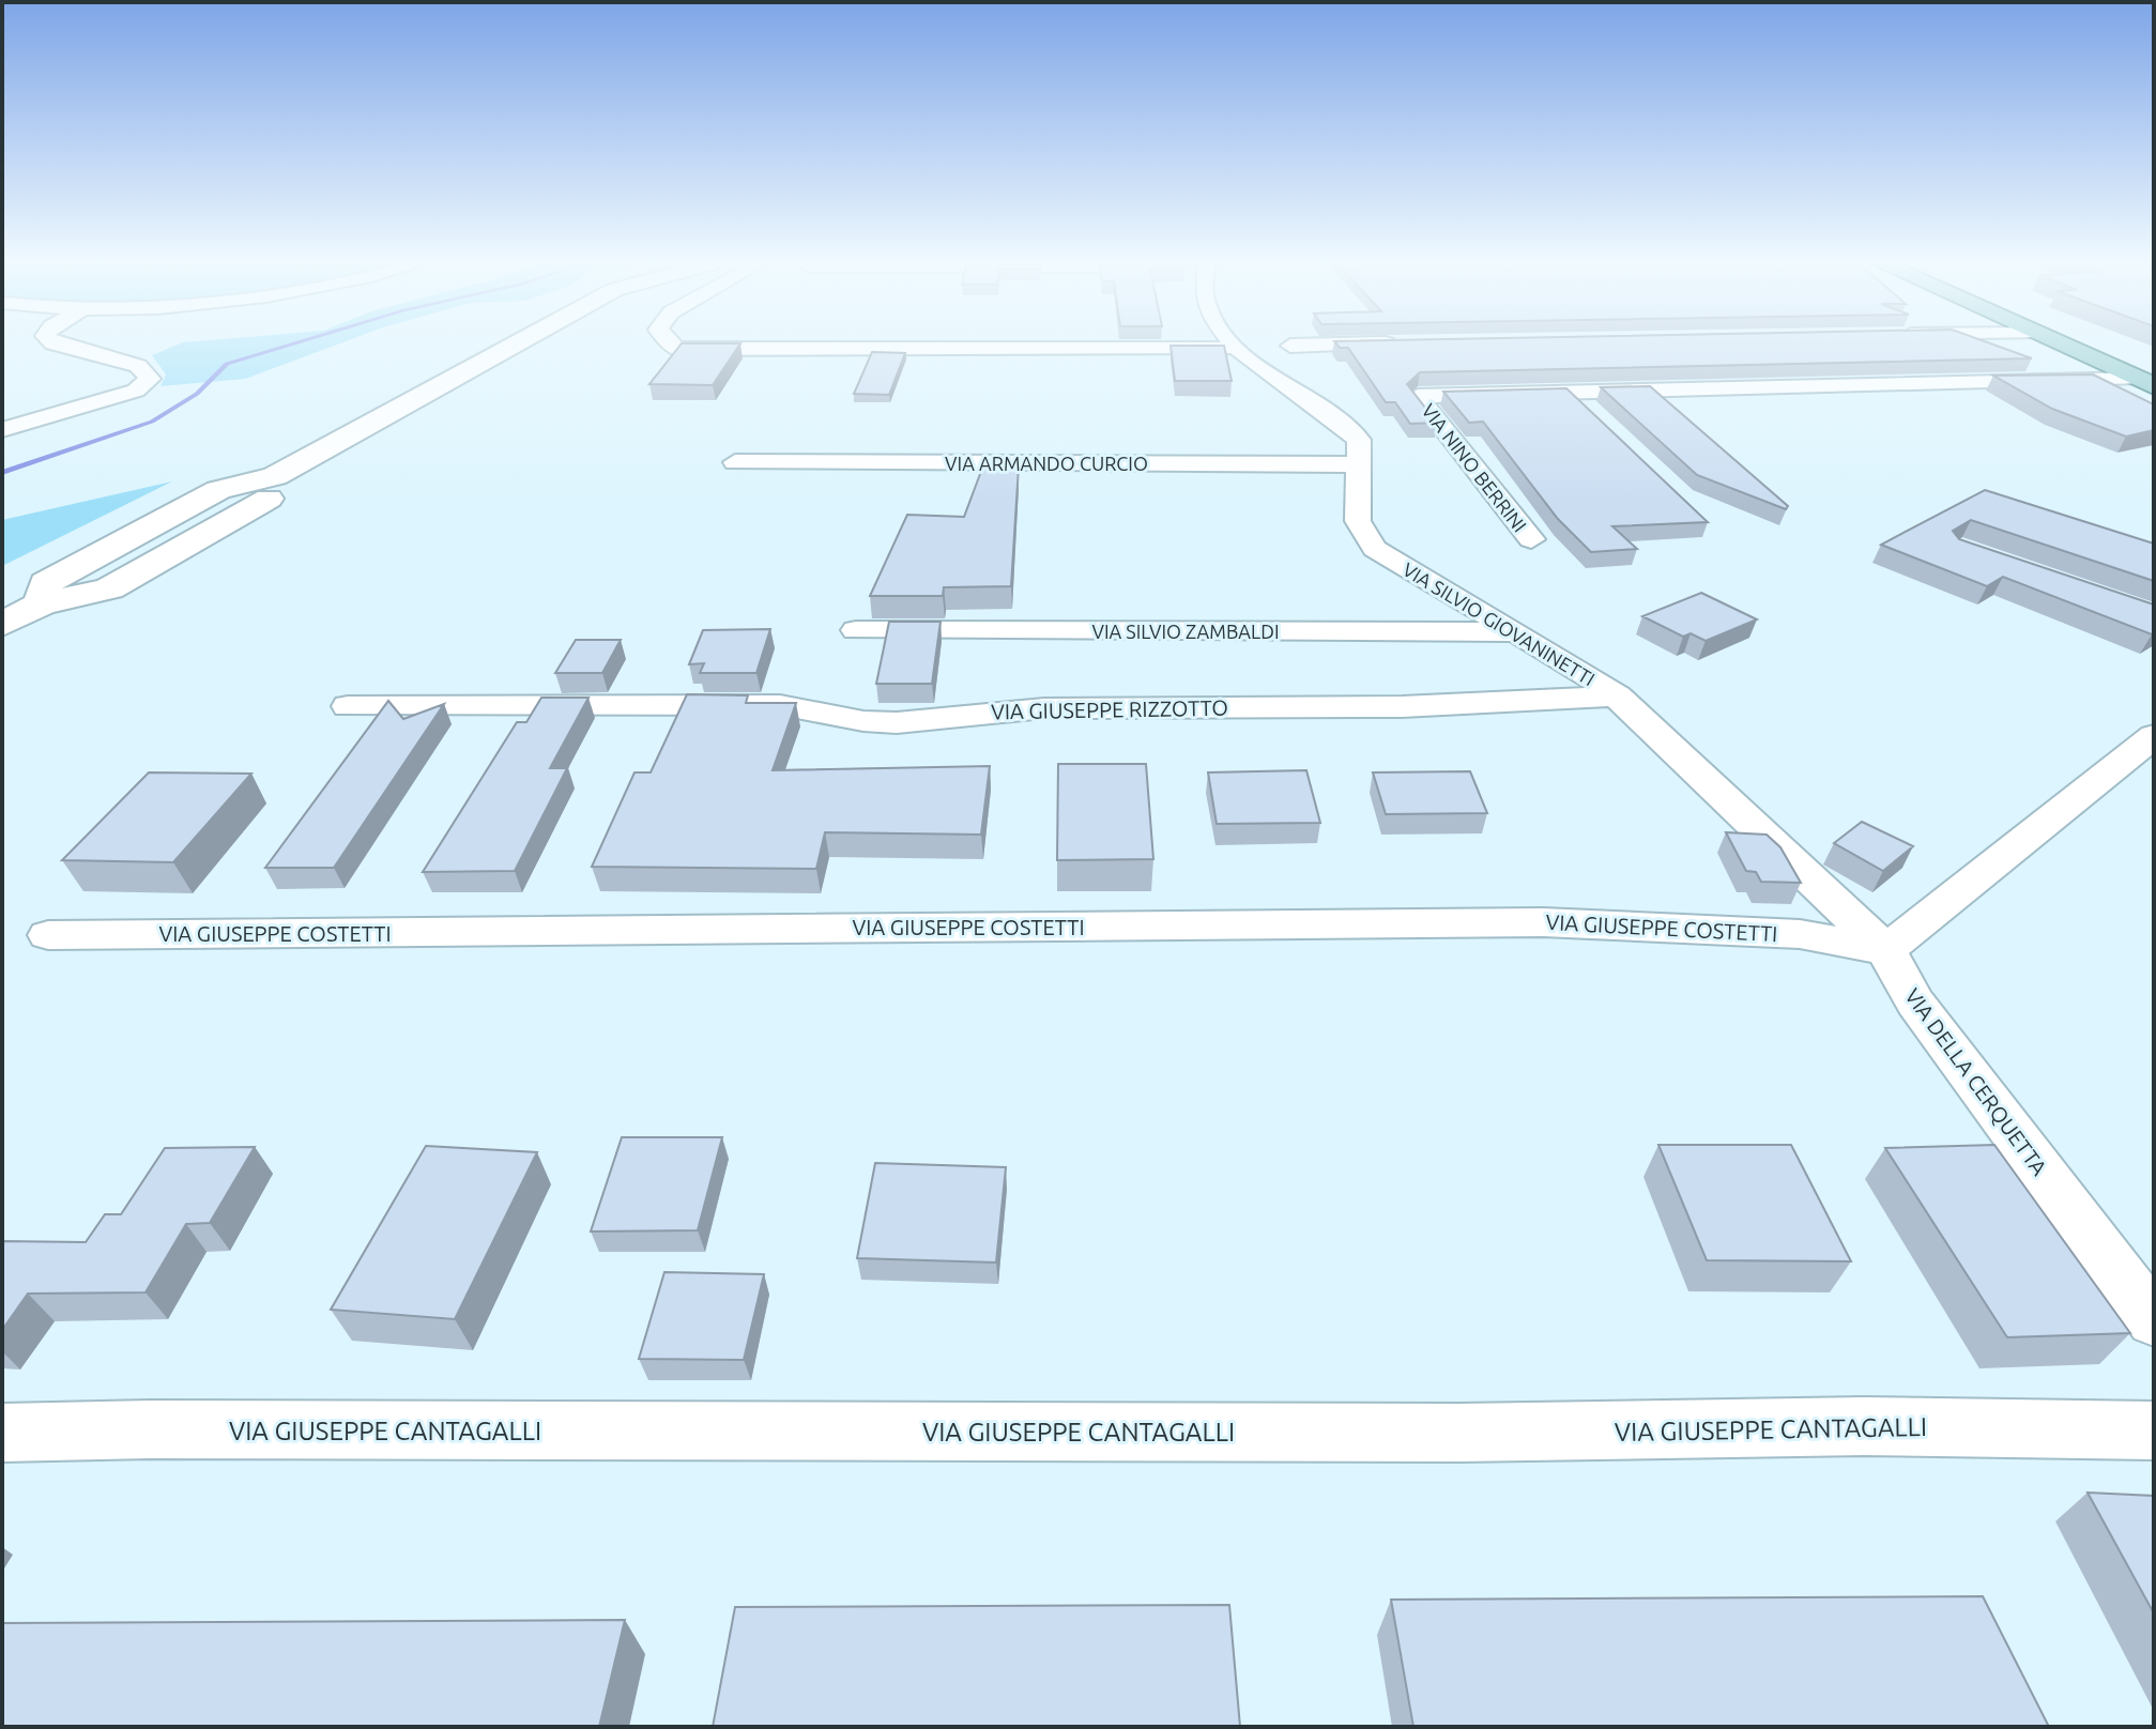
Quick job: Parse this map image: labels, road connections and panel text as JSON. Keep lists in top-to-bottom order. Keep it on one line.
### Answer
{"streets":{"street":["VIA ARMANDO CURCIO","VIA NINO BERRINI","VIA SILVIO GIOVANINETTI","VIA SILVIO ZAMBALDI","VIA GIUSEPPE RIZZOTTO","VIA GIUSEPPE COSTETTI","VIA DELLA CERQUETTA","VIA GIUSEPPE CANTAGALLI"]},"crossings":[["VIA ARMANDO CURCIO","VIA SILVIO GIOVANINETTI"],["VIA SILVIO GIOVANINETTI","VIA SILVIO ZAMBALDI"],["VIA SILVIO GIOVANINETTI","VIA GIUSEPPE RIZZOTTO"],["VIA SILVIO GIOVANINETTI","VIA GIUSEPPE COSTETTI"],["VIA SILVIO GIOVANINETTI","VIA DELLA CERQUETTA"],["VIA GIUSEPPE COSTETTI","VIA DELLA CERQUETTA"]]}
